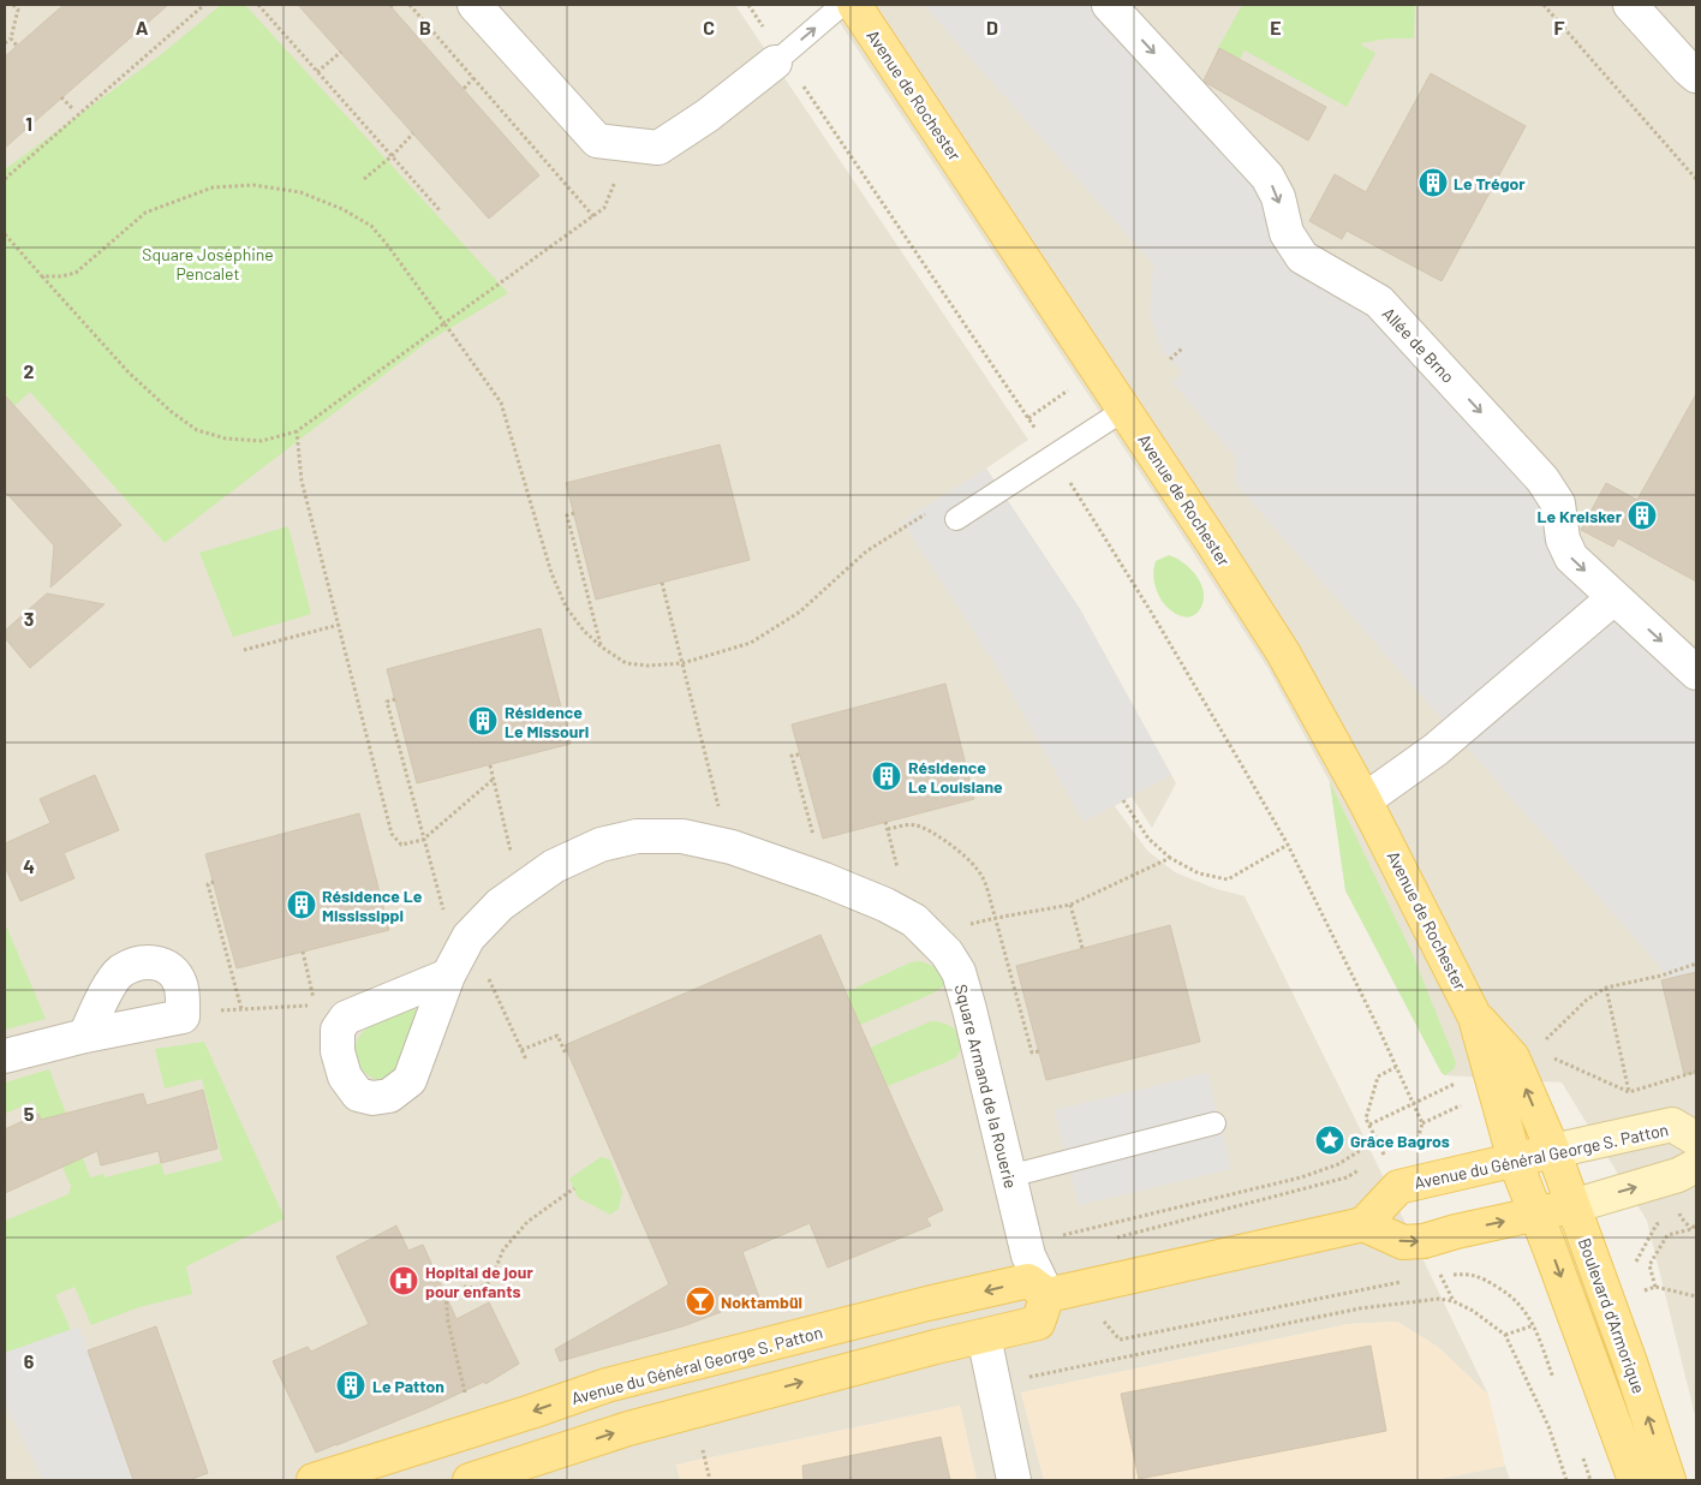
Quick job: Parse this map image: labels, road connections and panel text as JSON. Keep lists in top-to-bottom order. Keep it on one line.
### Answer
{"streets":{"main road":["Avenue de Rochester","Avenue du Général George S. Patton","Boulevard d'Armorique"],"street":["Allée de Brno","Square Armand de la Rouerie"]},"crossings":[["Avenue de Rochester","Avenue du Général George S. Patton"],["Avenue de Rochester","Boulevard d'Armorique"],["Square Armand de la Rouerie","Avenue du Général George S. Patton"],["Avenue du Général George S. Patton","Boulevard d'Armorique"]],"one_way":["Allée de Brno"],"parks":["Square Joséphine Pencalet"],"places":{"building":["Le Trégor","Le Kreisker","Résidence Le Missouri","Résidence Le Louisiane","Résidence Le Mississippi","Le Patton"],"place":["Grâce Bagros"],"hospital":["Hopital de jour pour enfants"],"bar":["Noktambül"]},"grid":{"columns":["A","B","C","D","E","F"],"rows":["1","2","3","4","5","6"]}}
